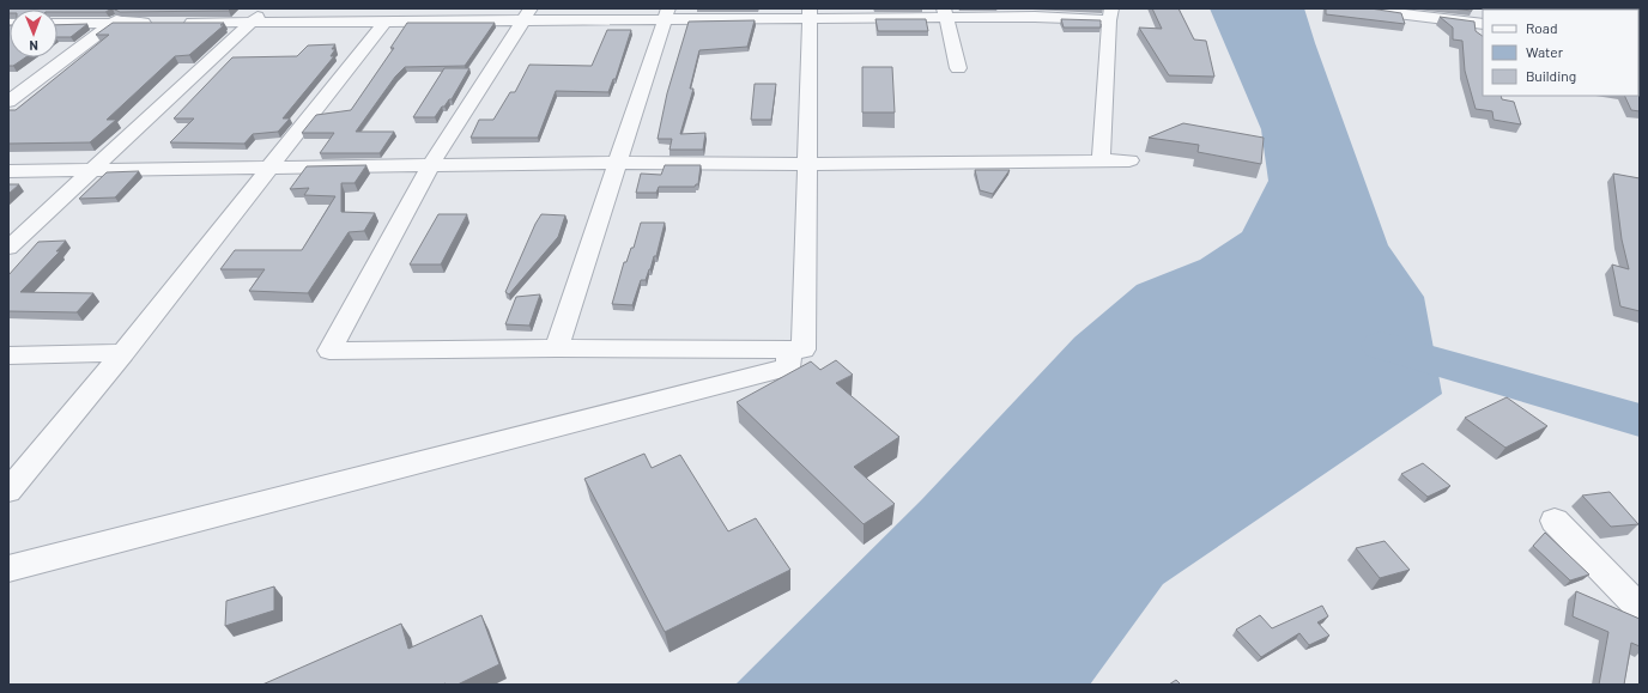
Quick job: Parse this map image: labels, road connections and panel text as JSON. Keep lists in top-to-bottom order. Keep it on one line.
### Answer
{"legend":["Road","Water","Building"],"north":"bottom"}
